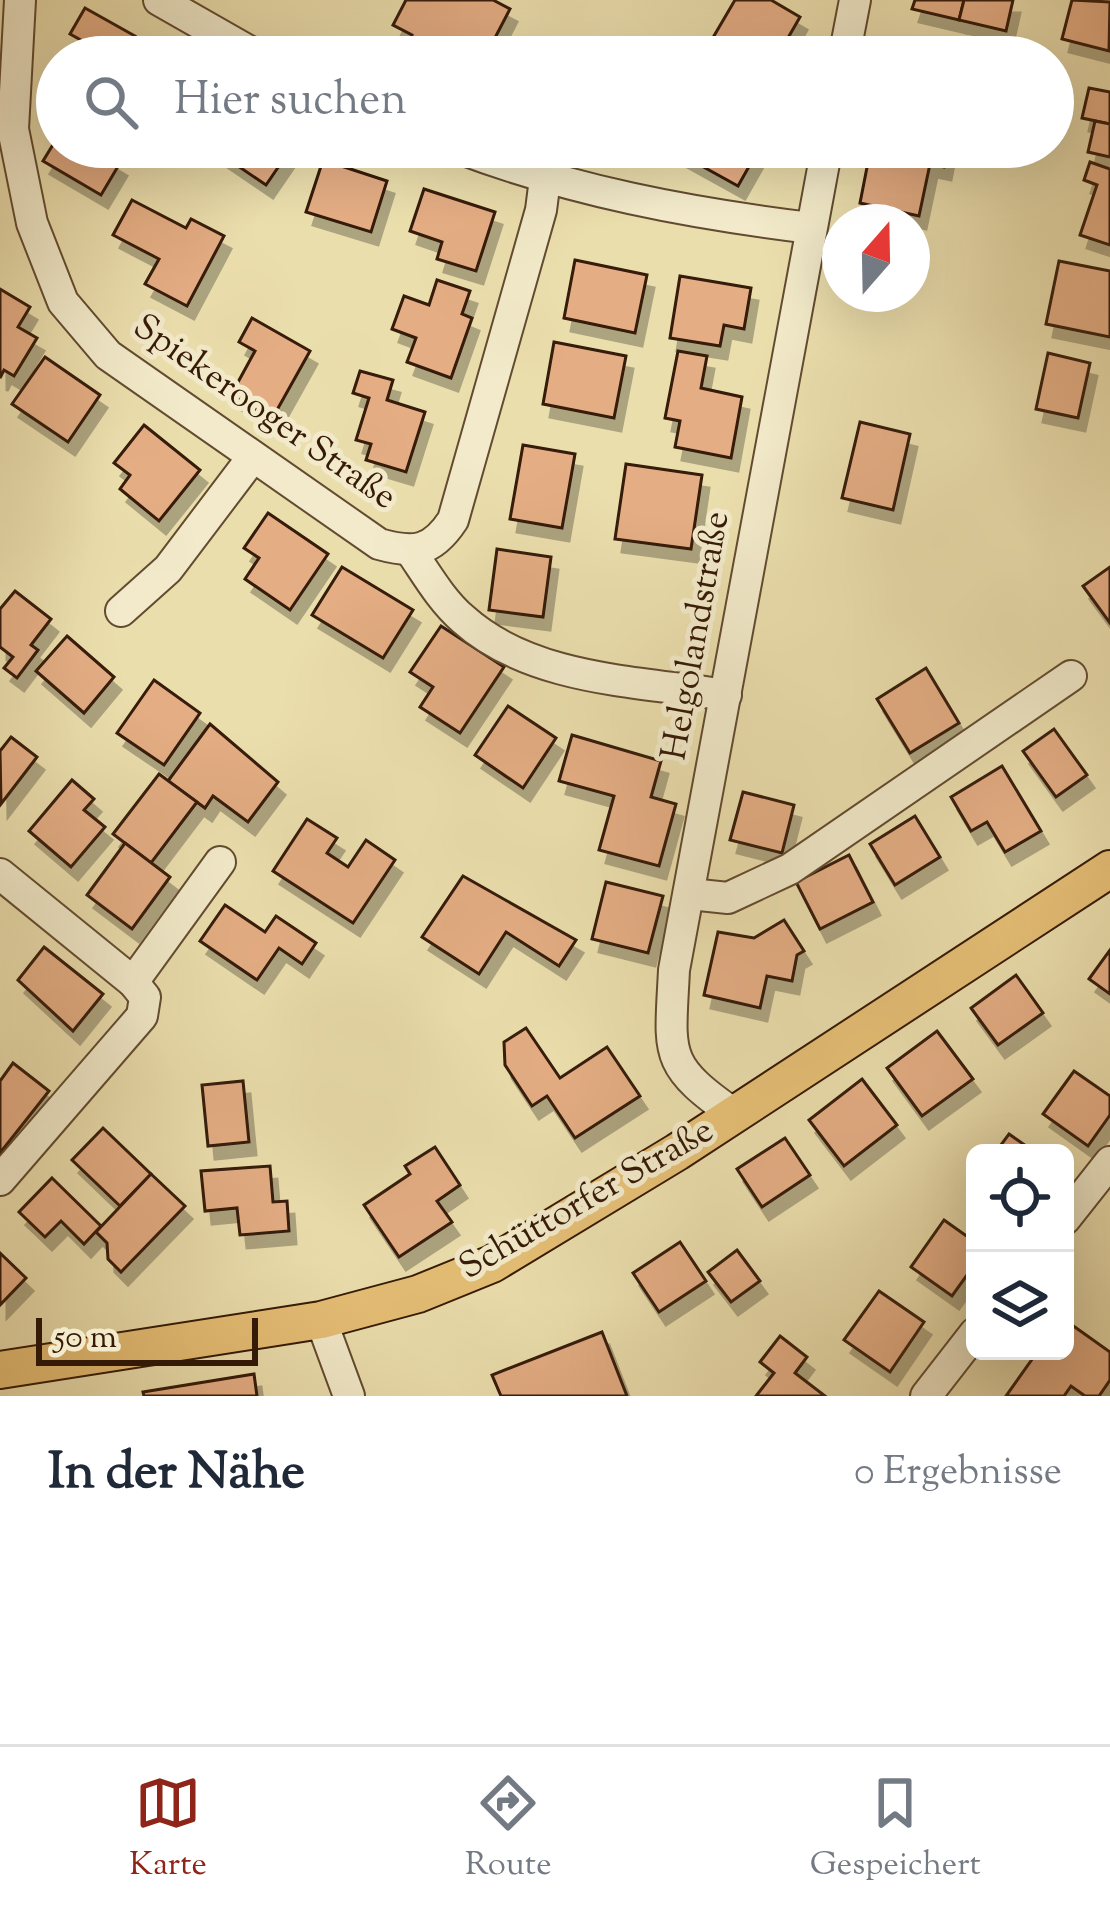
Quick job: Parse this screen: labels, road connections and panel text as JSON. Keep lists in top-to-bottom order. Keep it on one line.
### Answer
{"streets":{"main road":["Schüttorfer Straße"],"street":["Spiekerooger Straße","Helgolandstraße"]},"crossings":[["Helgolandstraße","Schüttorfer Straße"]],"scale_bar":"50 m","north":"top","page":{"search":"Hier suchen","scale":"50 m","heading":["In der Nähe","0 Ergebnisse"],"nav":["Karte","Route","Gespeichert"]}}
